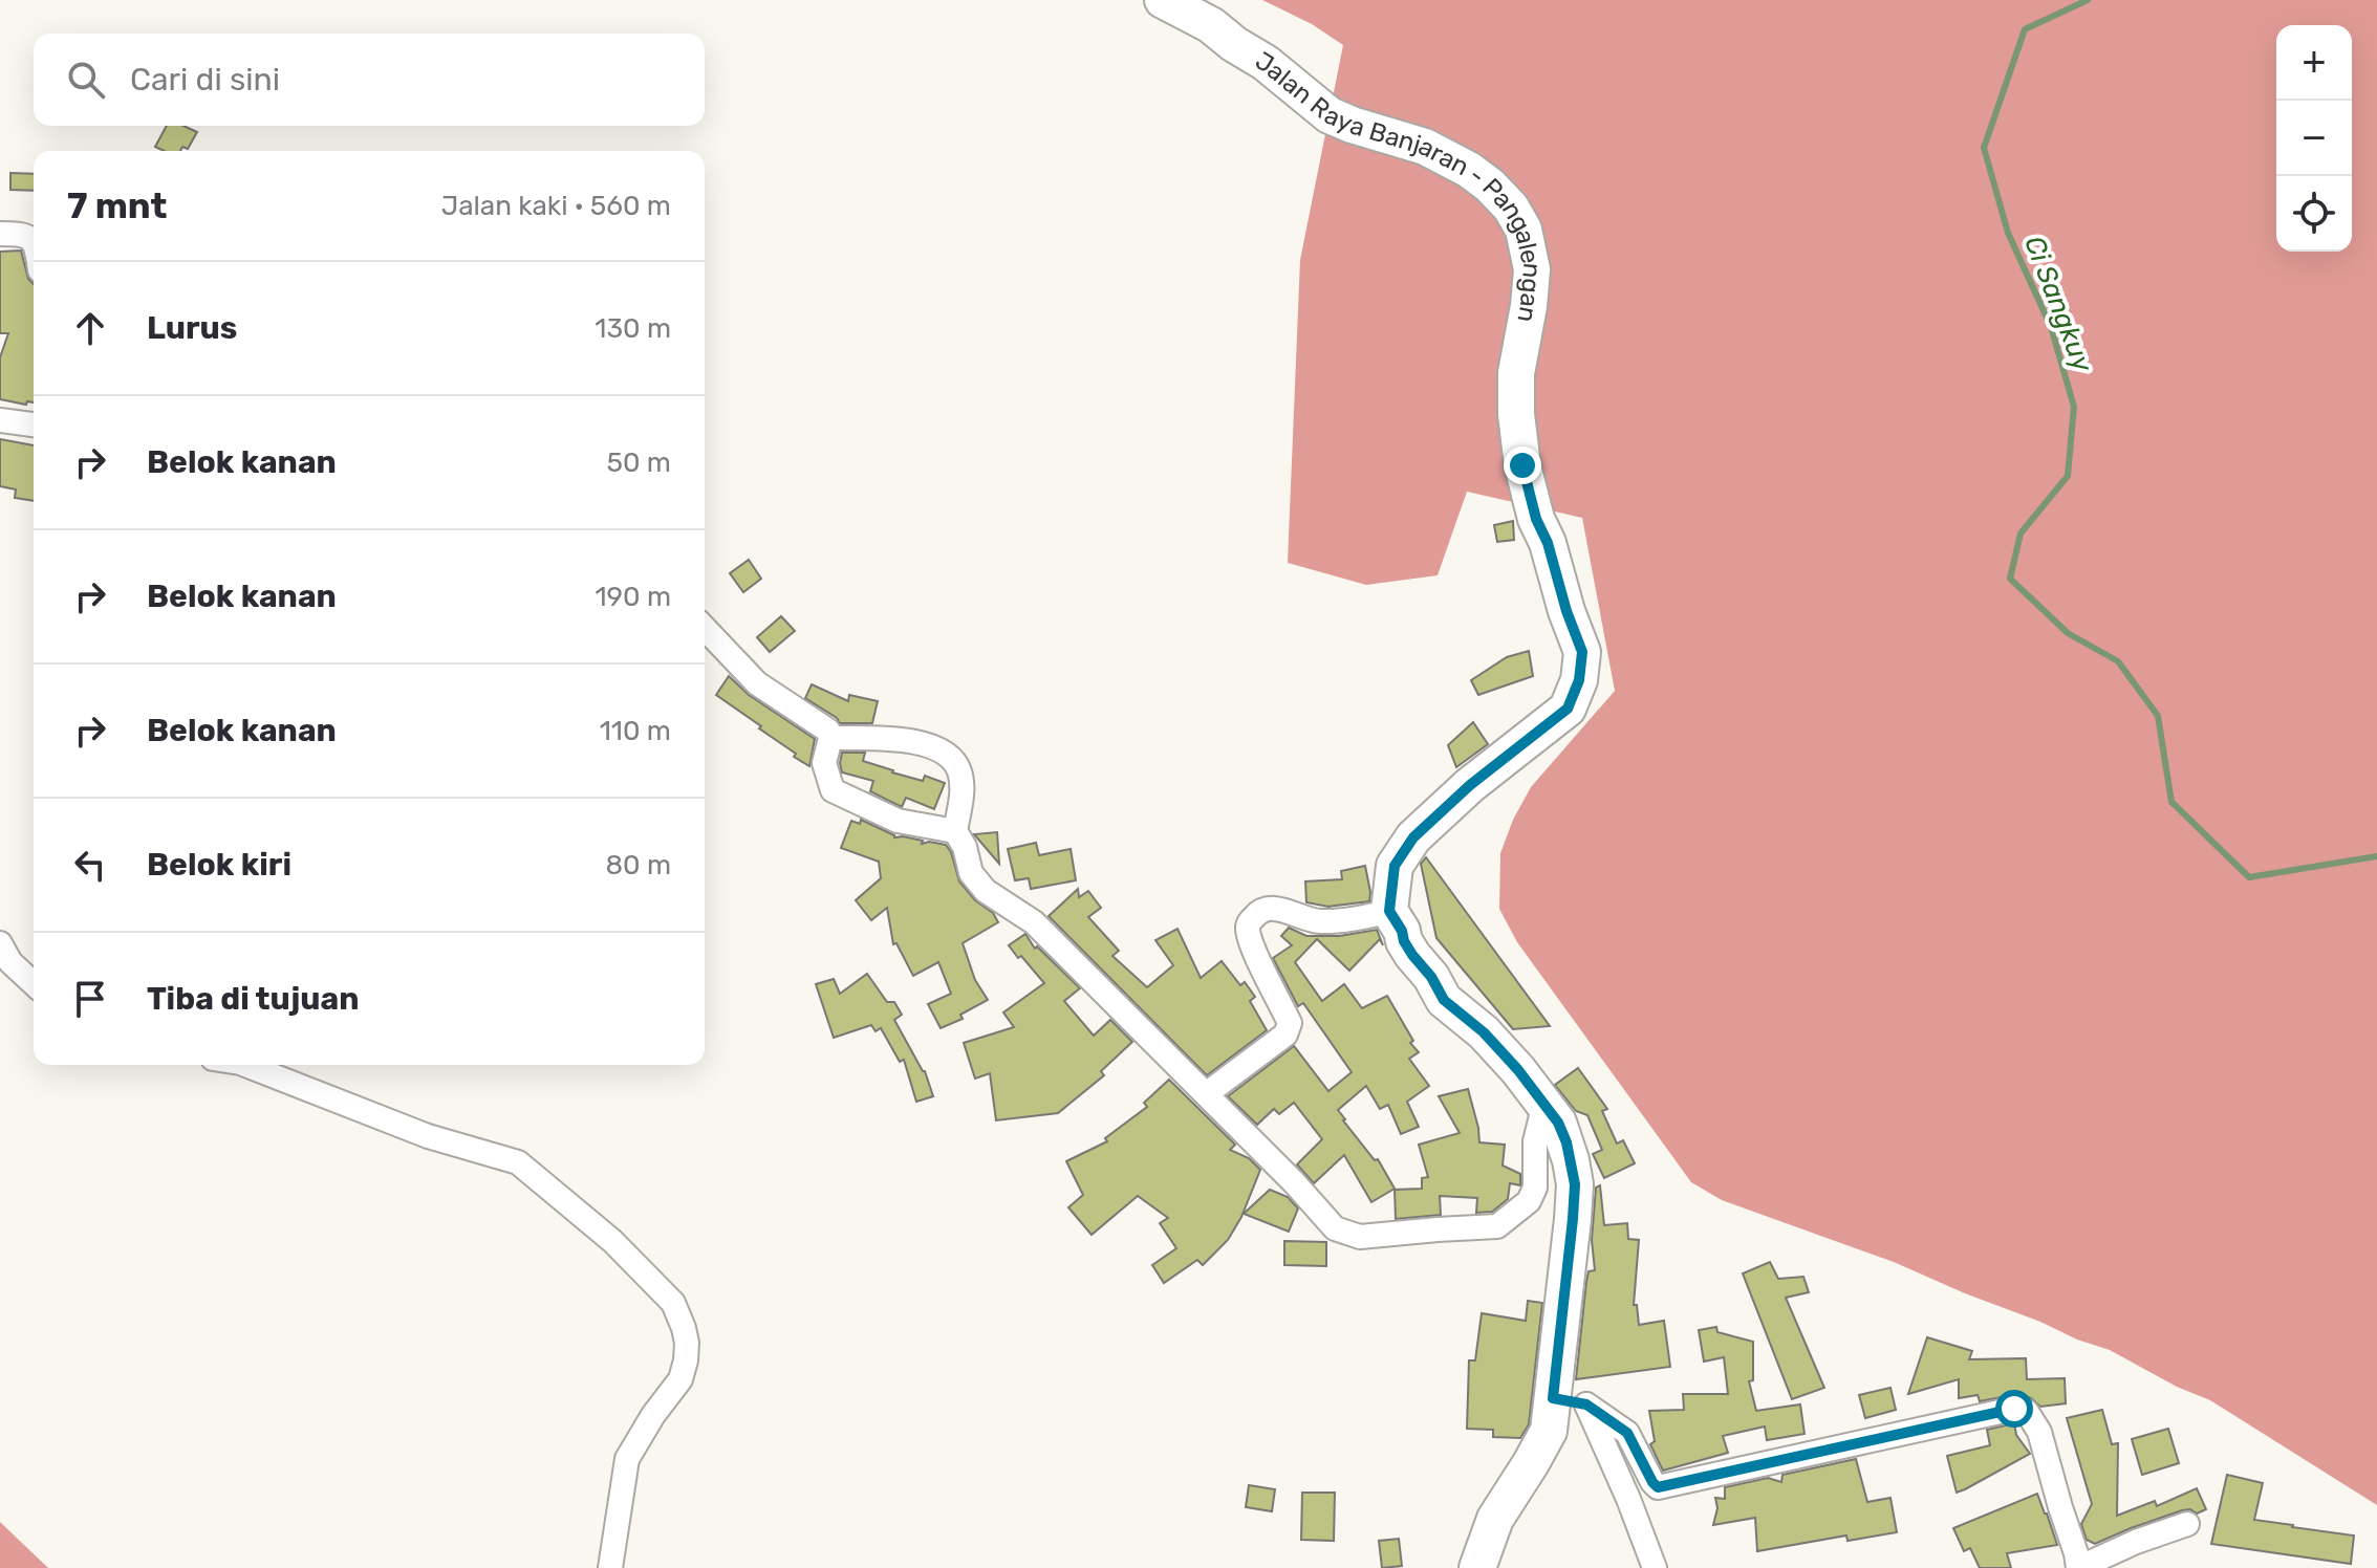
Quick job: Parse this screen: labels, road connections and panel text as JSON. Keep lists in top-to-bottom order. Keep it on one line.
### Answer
{"streets":{"main road":["Jalan Raya Banjaran - Pangalengan"]},"water":["Ci Sangkuy"],"page":{"map_buttons":["+","−"],"search":"Cari di sini","heading":["7 mnt","Jalan kaki · 560 m"],"list":[["Lurus","130 m"],["Belok kanan","50 m"],["Belok kanan","190 m"],["Belok kanan","110 m"],["Belok kiri","80 m"],"Tiba di tujuan"]}}
